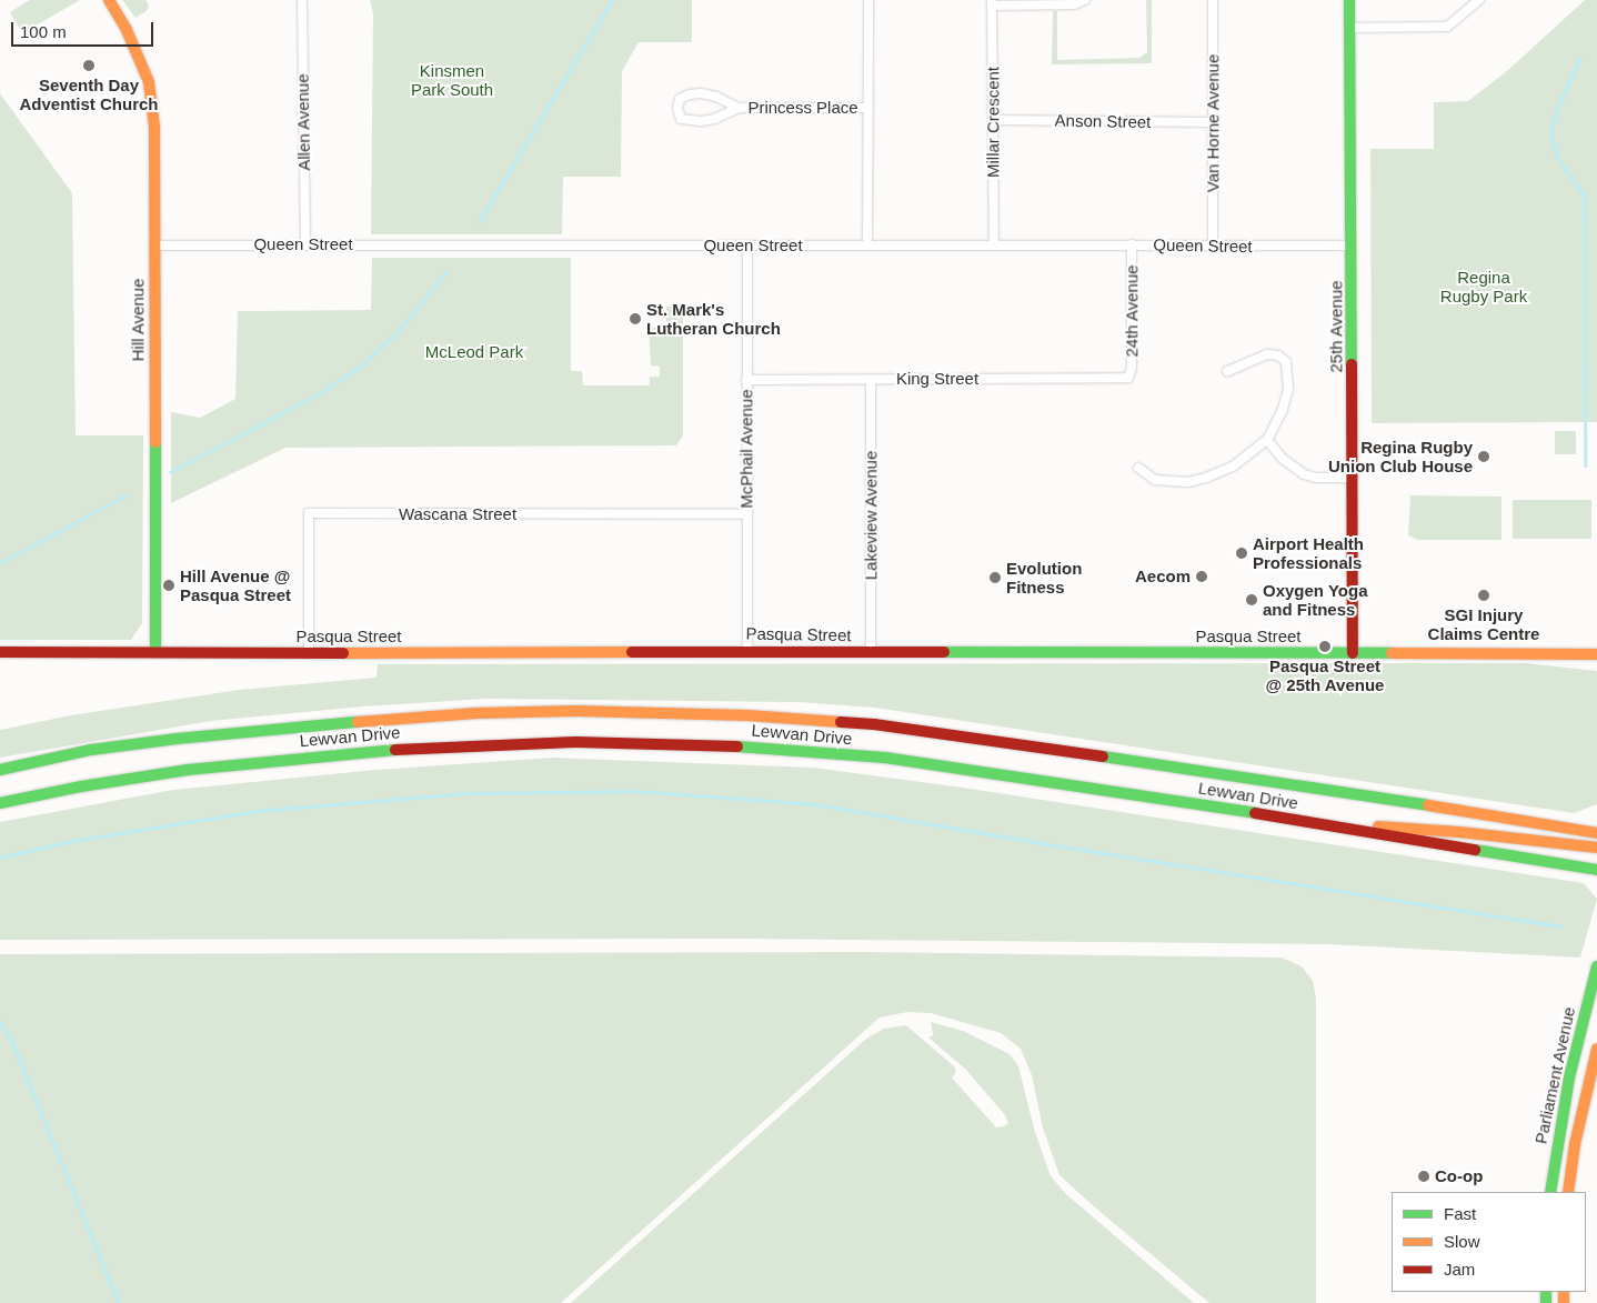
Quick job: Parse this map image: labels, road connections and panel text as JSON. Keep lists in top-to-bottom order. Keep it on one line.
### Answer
{"streets":{"main road":["Hill Avenue","25th Avenue","Pasqua Street","Lewvan Drive","Parliament Avenue"],"street":["Princess Place","Anson Street","Allen Avenue","Millar Crescent","Van Horne Avenue","Queen Street","24th Avenue","King Street","McPhail Avenue","Wascana Street","Lakeview Avenue"]},"crossings":[["Anson Street","Millar Crescent"],["Anson Street","Van Horne Avenue"],["Allen Avenue","Queen Street"],["Millar Crescent","Queen Street"],["Van Horne Avenue","Queen Street"],["Queen Street","24th Avenue"],["Queen Street","Hill Avenue"],["Queen Street","25th Avenue"],["Queen Street","McPhail Avenue"],["24th Avenue","King Street"],["Hill Avenue","Pasqua Street"],["25th Avenue","Pasqua Street"],["King Street","McPhail Avenue"],["King Street","Lakeview Avenue"],["McPhail Avenue","Wascana Street"],["McPhail Avenue","Pasqua Street"],["Wascana Street","Pasqua Street"],["Lakeview Avenue","Pasqua Street"]],"parks":["Kinsmen Park South","Regina Rugby Park","McLeod Park"],"places":["Seventh Day Adventist Church","St. Mark's Lutheran Church","Regina Rugby Union Club House","Airport Health Professionals","Aecom","Evolution Fitness","Hill Avenue @ Pasqua Street","SGI Injury Claims Centre","Oxygen Yoga and Fitness","Pasqua Street @ 25th Avenue","Co-op"],"legend":["Fast","Slow","Jam"],"scale_bar":"100 m"}
